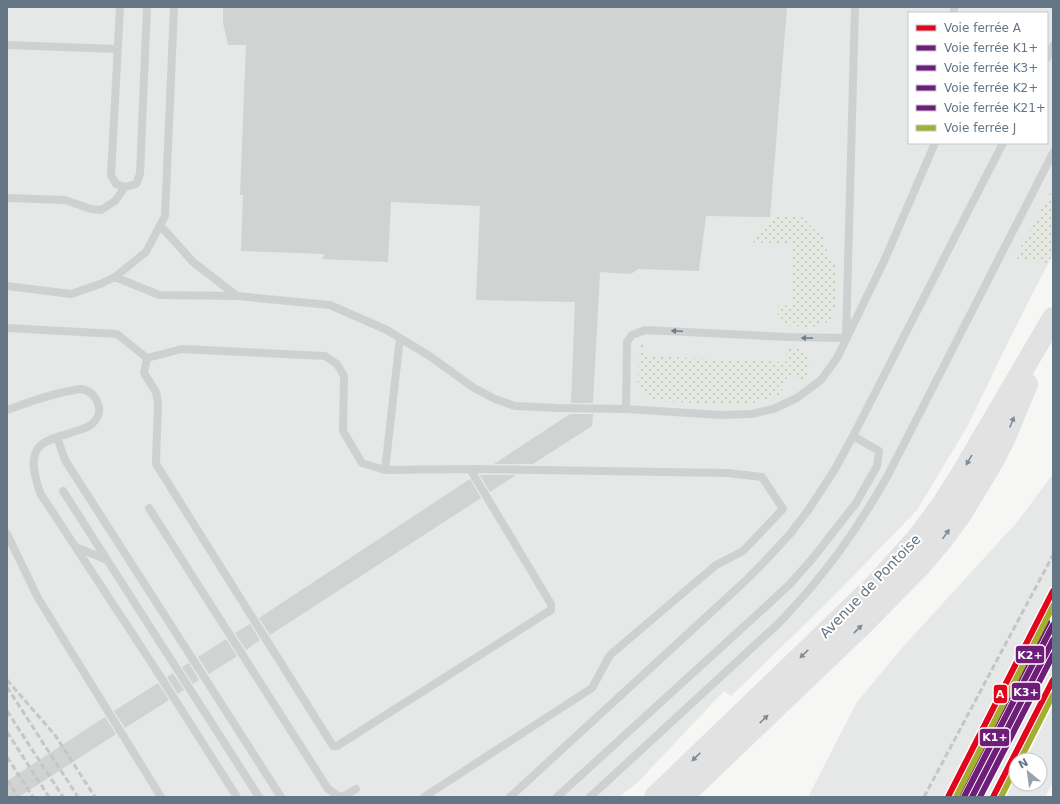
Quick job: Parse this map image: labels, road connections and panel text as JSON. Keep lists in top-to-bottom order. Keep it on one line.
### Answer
{"streets":{"main road":["Avenue de Pontoise"]},"lines":["rail line A","rail line J","rail line K2+","rail line K1+","rail line K3+","rail line K21+"],"legend":["Voie ferrée A","Voie ferrée K1+","Voie ferrée K3+","Voie ferrée K2+","Voie ferrée K21+","Voie ferrée J"],"north":"top left"}
